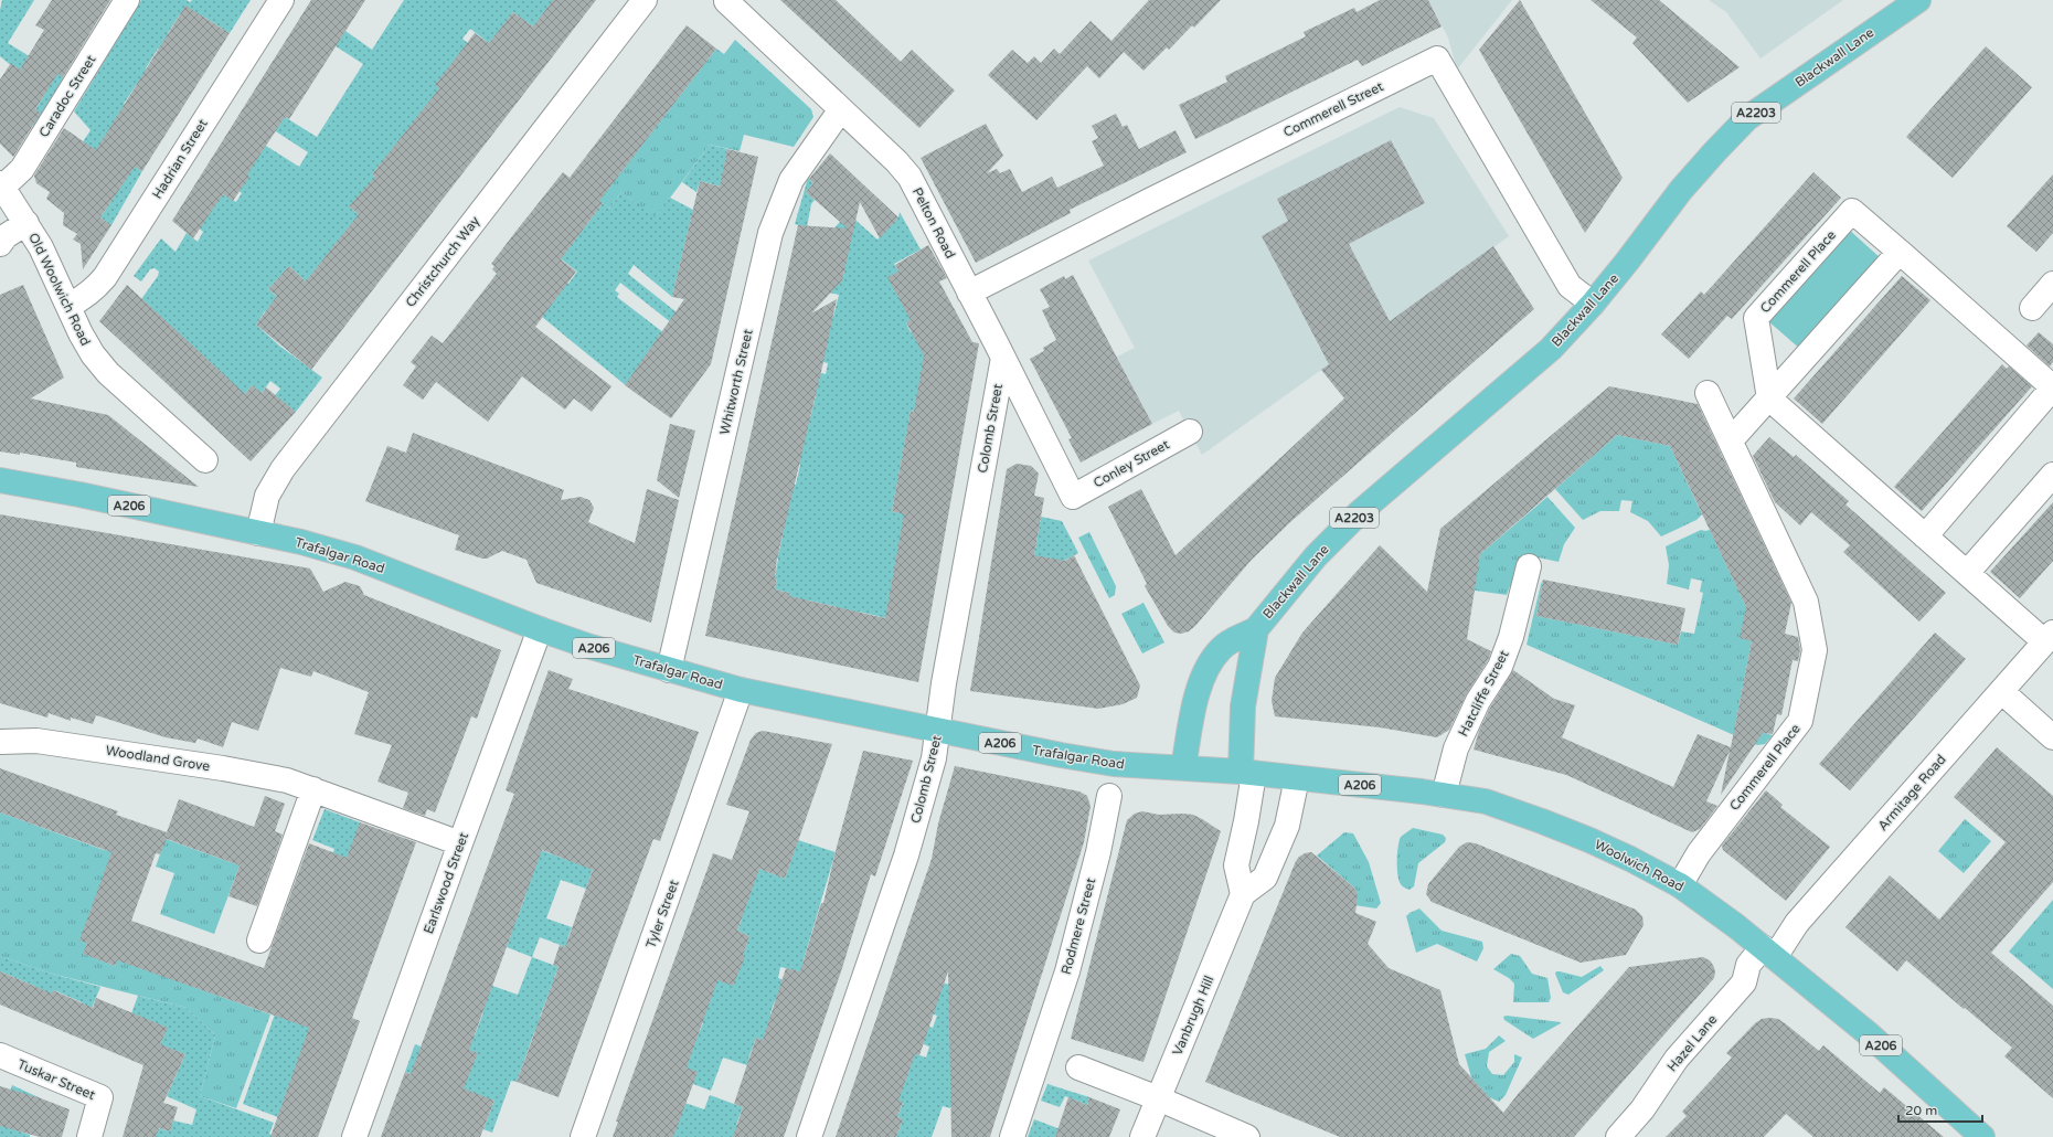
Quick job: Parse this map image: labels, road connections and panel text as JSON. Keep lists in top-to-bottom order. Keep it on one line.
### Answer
{"streets":{"main road":["Blackwall Lane","A2203","A206","Trafalgar Road","Woolwich Road"],"street":["Caradoc Street","Commerell Street","Hadrian Street","Pelton Road","Christchurch Way","Commerell Place","Old Woolwich Road","Whitworth Street","Colomb Street","Conley Street","Hatcliffe Street","Woodland Grove","Armitage Road","Earlswood Street","Tyler Street","Rodmere Street","Vanbrugh Hill","Hazel Lane","Tuskar Street"]},"crossings":[["Blackwall Lane","Commerell Street"],["Blackwall Lane","Trafalgar Road"],["Blackwall Lane","Woolwich Road"],["Caradoc Street","Old Woolwich Road"],["Commerell Street","Pelton Road"],["Hadrian Street","Old Woolwich Road"],["Pelton Road","Whitworth Street"],["Pelton Road","Colomb Street"],["Pelton Road","Conley Street"],["Christchurch Way","Trafalgar Road"],["Commerell Place","Woolwich Road"],["Whitworth Street","Trafalgar Road"],["Colomb Street","Trafalgar Road"],["Trafalgar Road","Woolwich Road"],["Trafalgar Road","Earlswood Street"],["Trafalgar Road","Tyler Street"],["Hatcliffe Street","Woolwich Road"],["Woodland Grove","Earlswood Street"],["Armitage Road","Woolwich Road"],["Armitage Road","Hazel Lane"],["Woolwich Road","Hazel Lane"]],"scale_bar":"20 m"}
